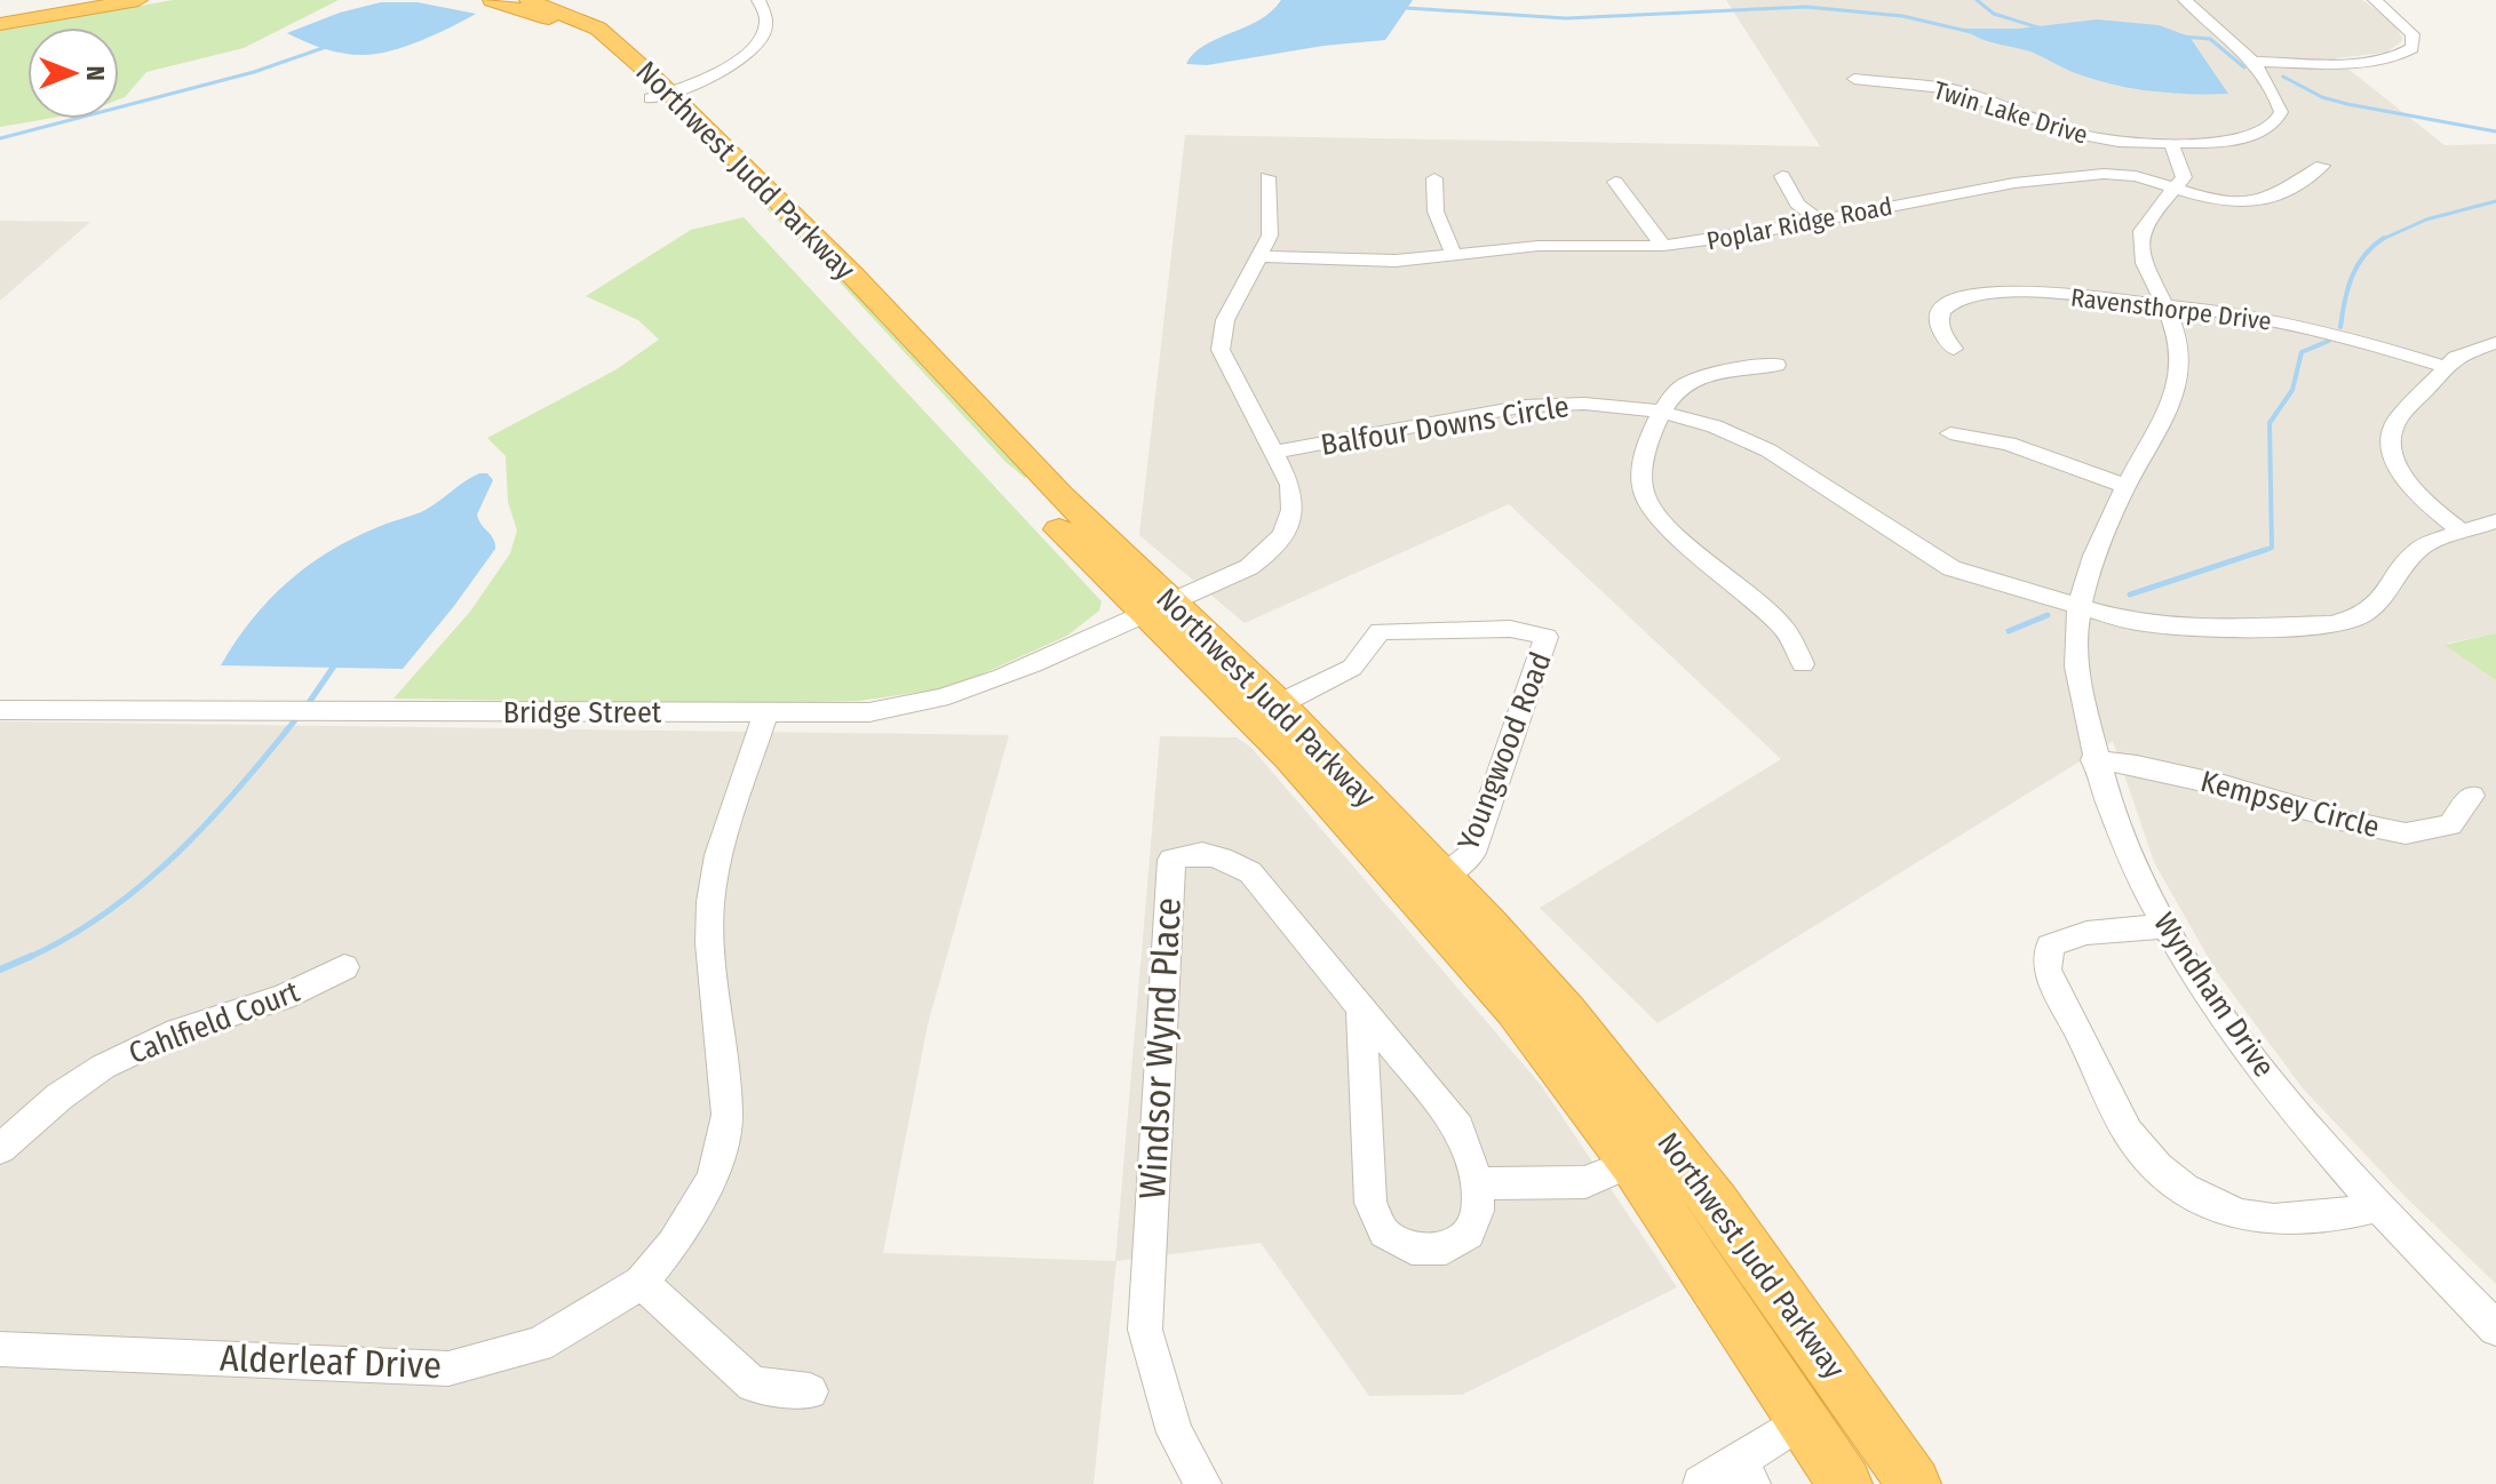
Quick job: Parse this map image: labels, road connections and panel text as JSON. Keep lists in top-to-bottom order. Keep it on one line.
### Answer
{"streets":{"highway":["Northwest Judd Parkway"],"street":["Twin Lake Drive","Poplar Ridge Road","Ravensthorpe Drive","Balfour Downs Circle","Bridge Street","Youngwood Road","Kempsey Circle","Wyndham Drive","Cahlfield Court","Windsor Wynd Place","Alderleaf Drive"]},"crossings":[["Northwest Judd Parkway","Bridge Street"],["Northwest Judd Parkway","Youngwood Road"],["Poplar Ridge Road","Bridge Street"],["Poplar Ridge Road","Wyndham Drive"],["Ravensthorpe Drive","Wyndham Drive"],["Balfour Downs Circle","Bridge Street"],["Balfour Downs Circle","Wyndham Drive"],["Bridge Street","Alderleaf Drive"],["Kempsey Circle","Wyndham Drive"]],"north":"right"}
